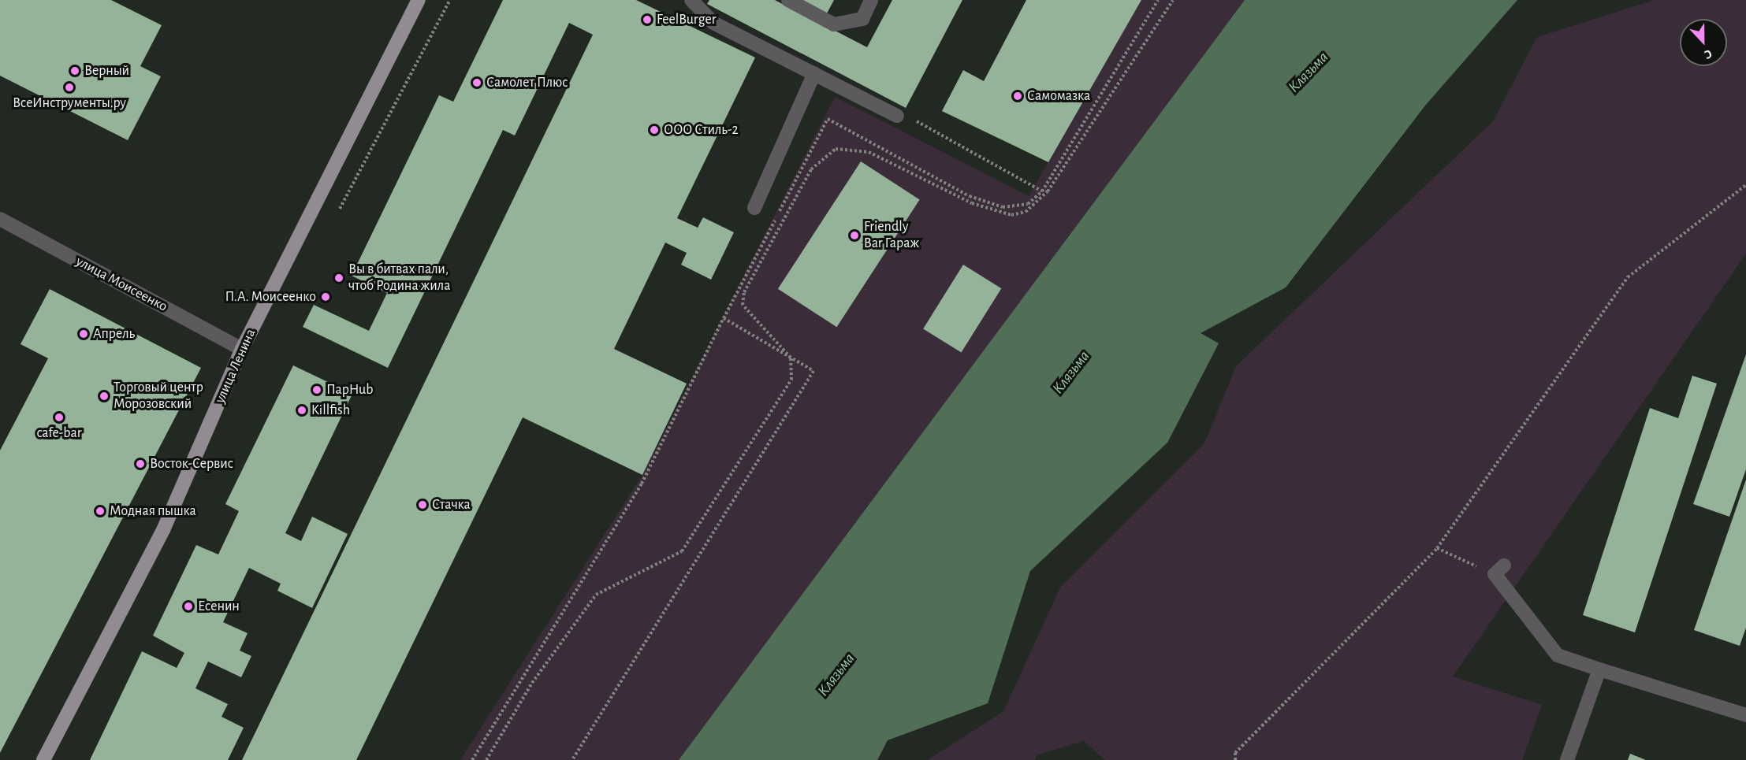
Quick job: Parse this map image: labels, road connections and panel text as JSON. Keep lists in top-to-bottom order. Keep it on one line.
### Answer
{"streets":{"main road":["улица Ленина"],"street":["улица Моисеенко"]},"crossings":[["улица Моисеенко","улица Ленина"]],"water":["Клязьма"],"places":["FeelBurger","Верный","Самолет Плюс","ВсеИнструменты.ру","Самомазка","ООО Стиль-2","Friendly Bar Гараж","Вы в битвах пали, чтоб Родина жила","П.А. Моисеенко","Апрель","ПарHub","Торговый центр Морозовский","Killfish","cafe-bar","Восток-Сервис","Стачка","Модная пышка","Есенин"],"north":"bottom"}
